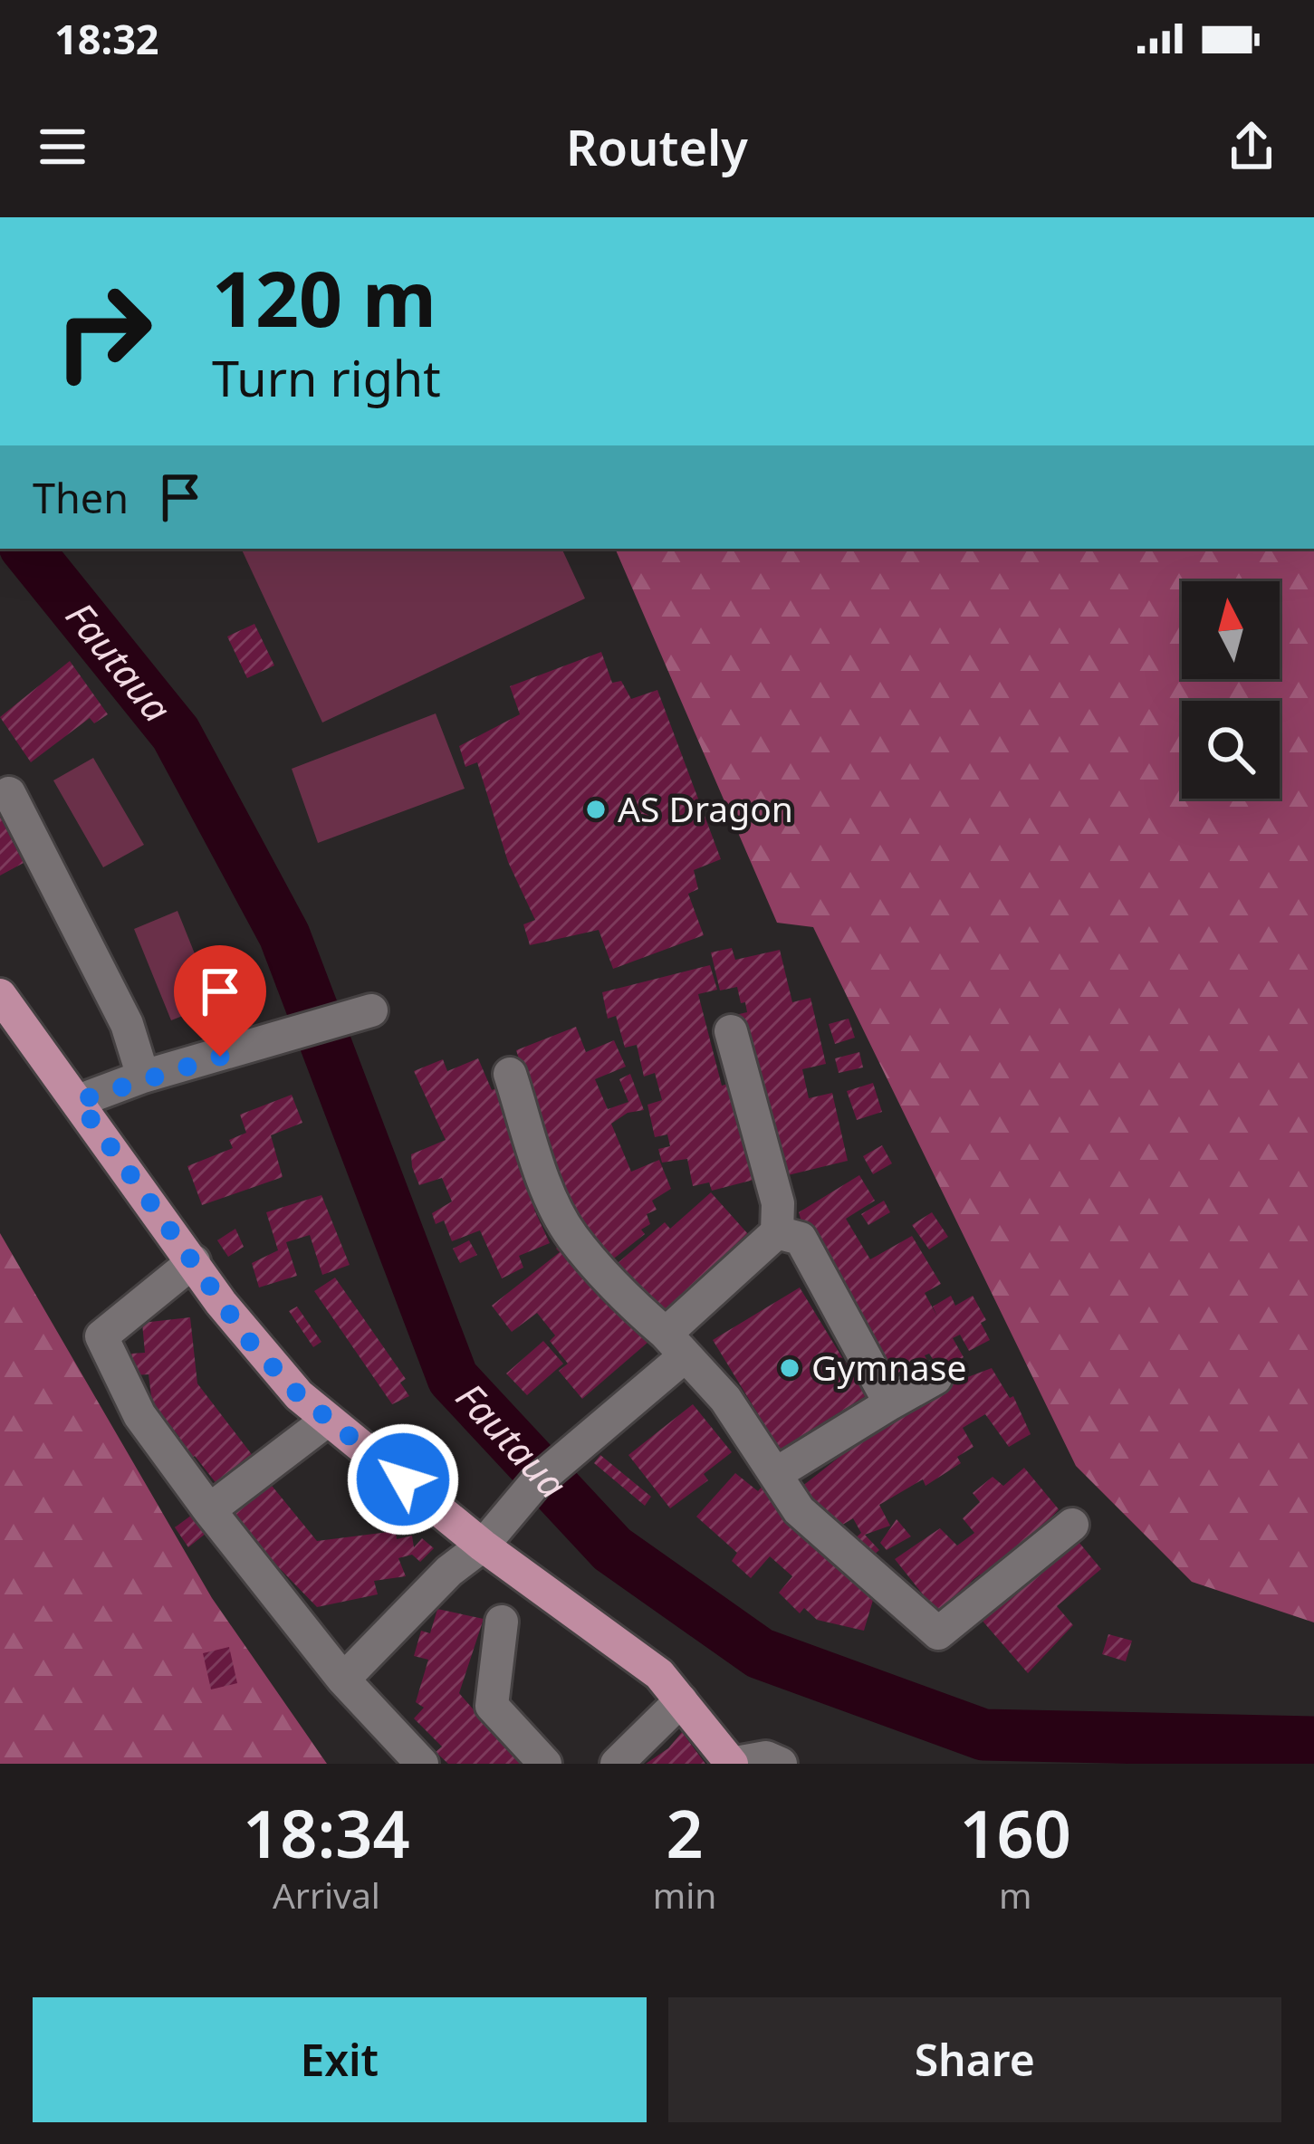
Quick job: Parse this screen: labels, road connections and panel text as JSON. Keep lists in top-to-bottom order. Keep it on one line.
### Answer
{"water":["Fautaua"],"places":["AS Dragon","Gymnase"],"north":"top","page":{"status":"18:32","header":"Routely","turn":["120 m","Turn right"],"then":"Then","eta":["18:34","Arrival","2","min","160","m"],"buttons":["Exit","Share"]}}
